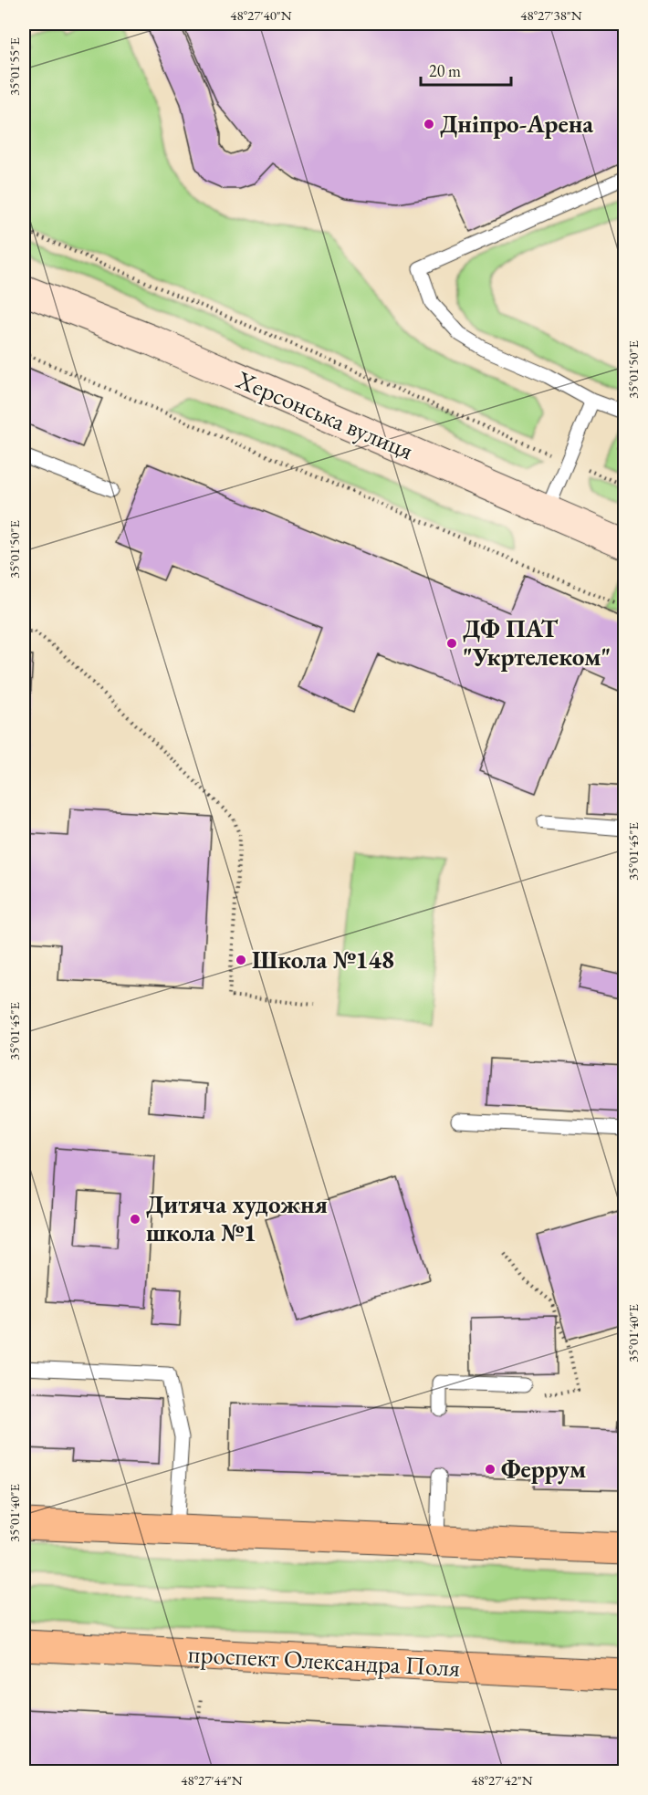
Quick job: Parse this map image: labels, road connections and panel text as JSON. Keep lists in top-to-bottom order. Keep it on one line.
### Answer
{"streets":{"main road":["проспект Олександра Поля"],"street":["Херсонська вулиця"]},"places":["Дніпро-Арена","ДФ ПАТ \"Укртелеком\"","Школа №148","Дитяча художня школа №1","Феррум"],"scale_bar":"20 m","coordinates":["48°27'40\"N","48°27'38\"N","35°01'55\"E","35°01'50\"E","35°01'45\"E","35°01'40\"E","48°27'44\"N","48°27'42\"N"]}
